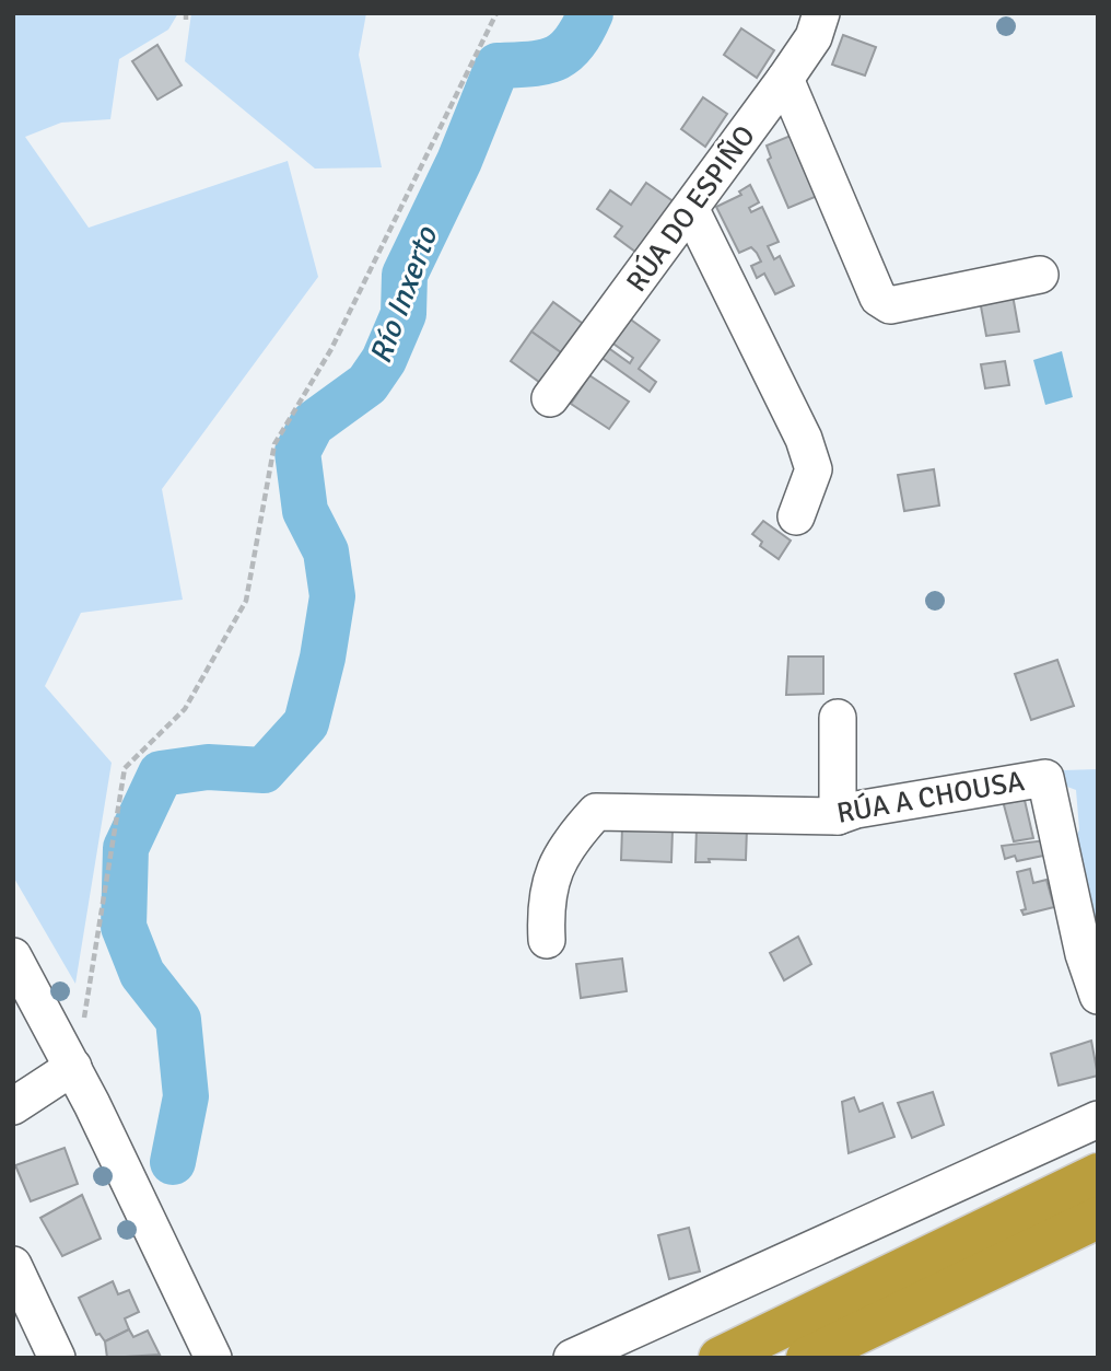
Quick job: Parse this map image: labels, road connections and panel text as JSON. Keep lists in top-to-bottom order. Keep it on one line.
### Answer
{"streets":{"street":["RÚA DO ESPIÑO","RÚA A CHOUSA"]},"water":["Río Inxerto"]}
